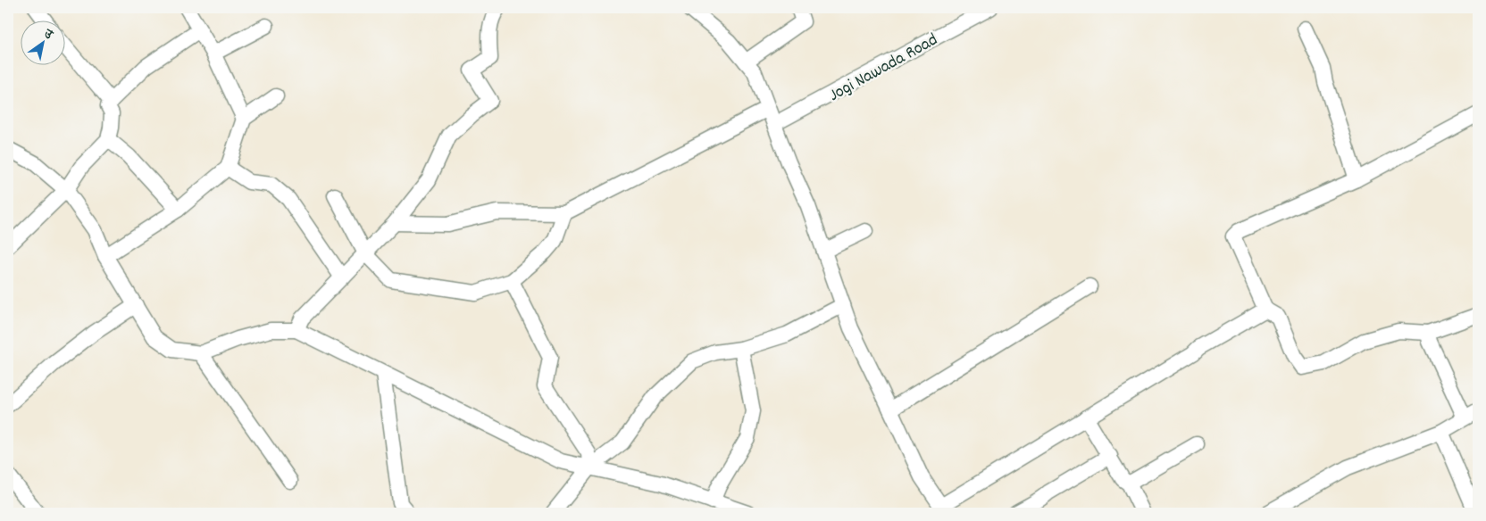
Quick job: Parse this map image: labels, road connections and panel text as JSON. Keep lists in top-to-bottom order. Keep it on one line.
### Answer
{"streets":{"street":["Jogi Nawada Road"]},"north":"top right"}
